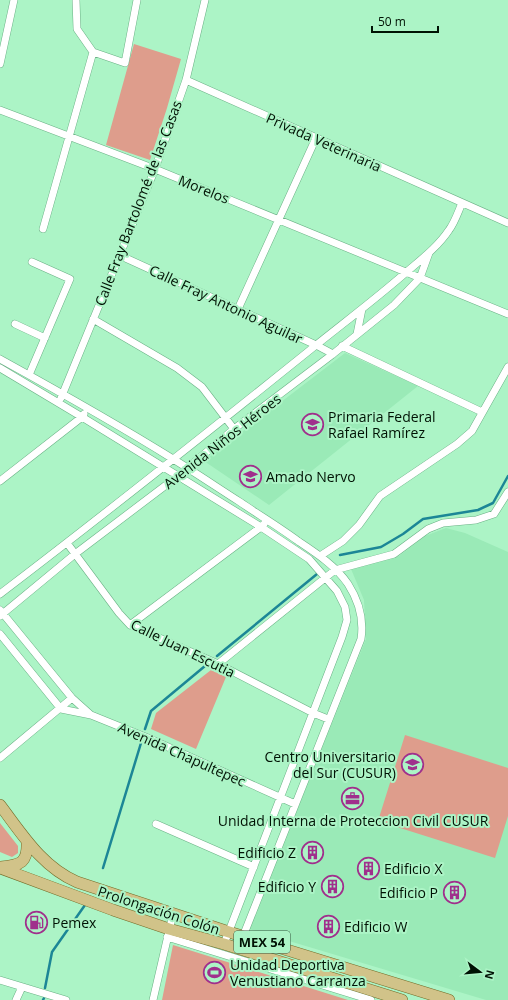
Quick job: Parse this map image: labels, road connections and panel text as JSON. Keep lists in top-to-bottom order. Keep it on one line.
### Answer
{"streets":{"main road":["Prolongación Colón","MEX 54"],"street":["Privada Veterinaria","Morelos","Calle Fray Bartolomé de las Casas","Calle Fray Antonio Aguilar","Avenida Niños Héroes","Calle Juan Escutia","Avenida Chapultepec"]},"crossings":[["Privada Veterinaria","Calle Fray Bartolomé de las Casas"],["Privada Veterinaria","Avenida Niños Héroes"],["Morelos","Calle Fray Bartolomé de las Casas"],["Morelos","Avenida Niños Héroes"],["Calle Fray Bartolomé de las Casas","Calle Fray Antonio Aguilar"],["Calle Fray Antonio Aguilar","Avenida Niños Héroes"],["Avenida Niños Héroes","Calle Juan Escutia"],["Avenida Niños Héroes","Avenida Chapultepec"],["Prolongación Colón","MEX 54"]],"places":{"school or university":["Primaria Federal Rafael Ramírez","Amado Nervo","Centro Universitario del Sur (CUSUR)"],"office":["Unidad Interna de Proteccion Civil CUSUR"],"building":["Edificio Z","Edificio X","Edificio Y","Edificio P","Edificio W"],"fuel station":["Pemex"],"sports":["Unidad Deportiva Venustiano Carranza"]},"scale_bar":"50 m","north":"right"}
